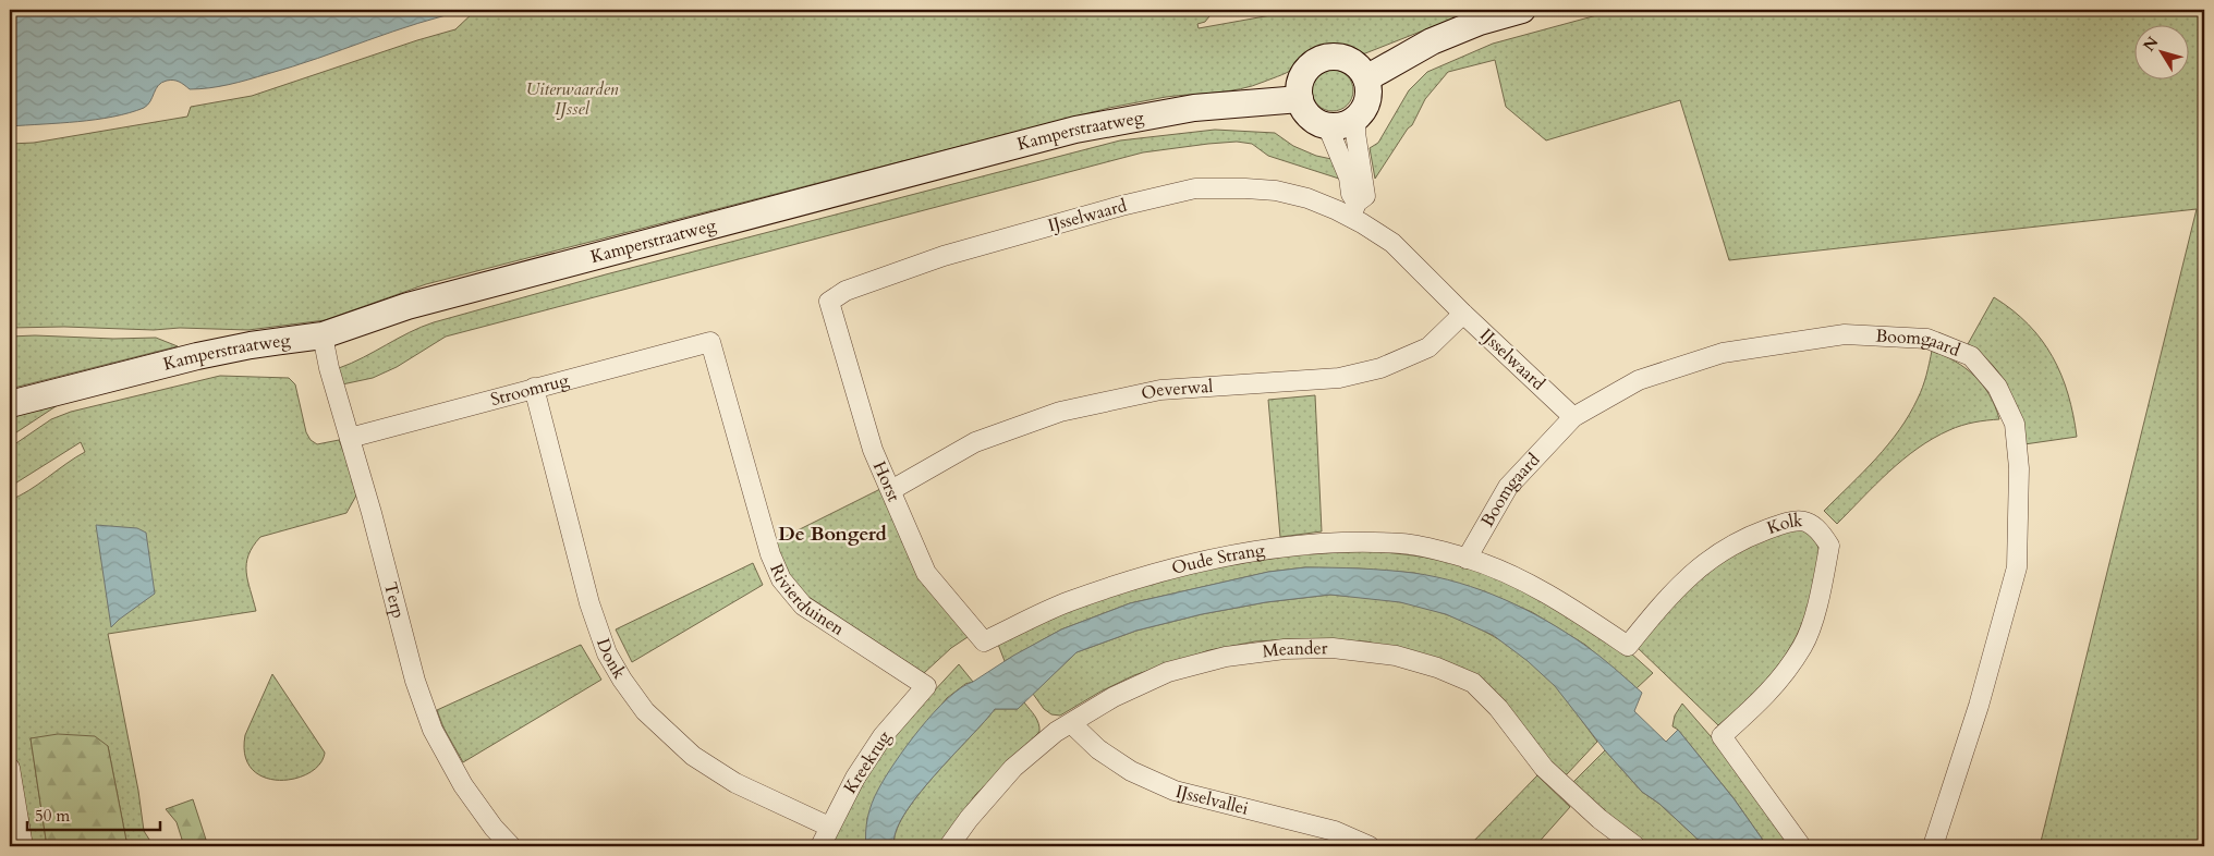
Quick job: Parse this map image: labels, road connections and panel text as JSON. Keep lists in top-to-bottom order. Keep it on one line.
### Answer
{"streets":{"main road":["Kamperstraatweg"],"street":["IJsselwaard","Boomgaard","Stroomrug","Oeverwal","Horst","Kolk","Oude Strang","Rivierduinen","Terp","Meander","Donk","Kreekrug","IJsselvallei"]},"crossings":[["Kamperstraatweg","Terp"],["IJsselwaard","Boomgaard"],["IJsselwaard","Oeverwal"],["IJsselwaard","Horst"],["Boomgaard","Kolk"],["Boomgaard","Oude Strang"],["Stroomrug","Rivierduinen"],["Stroomrug","Terp"],["Stroomrug","Donk"],["Oeverwal","Horst"],["Horst","Oude Strang"],["Kolk","Oude Strang"],["Rivierduinen","Kreekrug"],["Meander","IJsselvallei"],["Donk","Kreekrug"]],"districts":["De Bongerd"],"parks":["Uiterwaarden IJssel"],"scale_bar":"50 m","north":"top left"}
